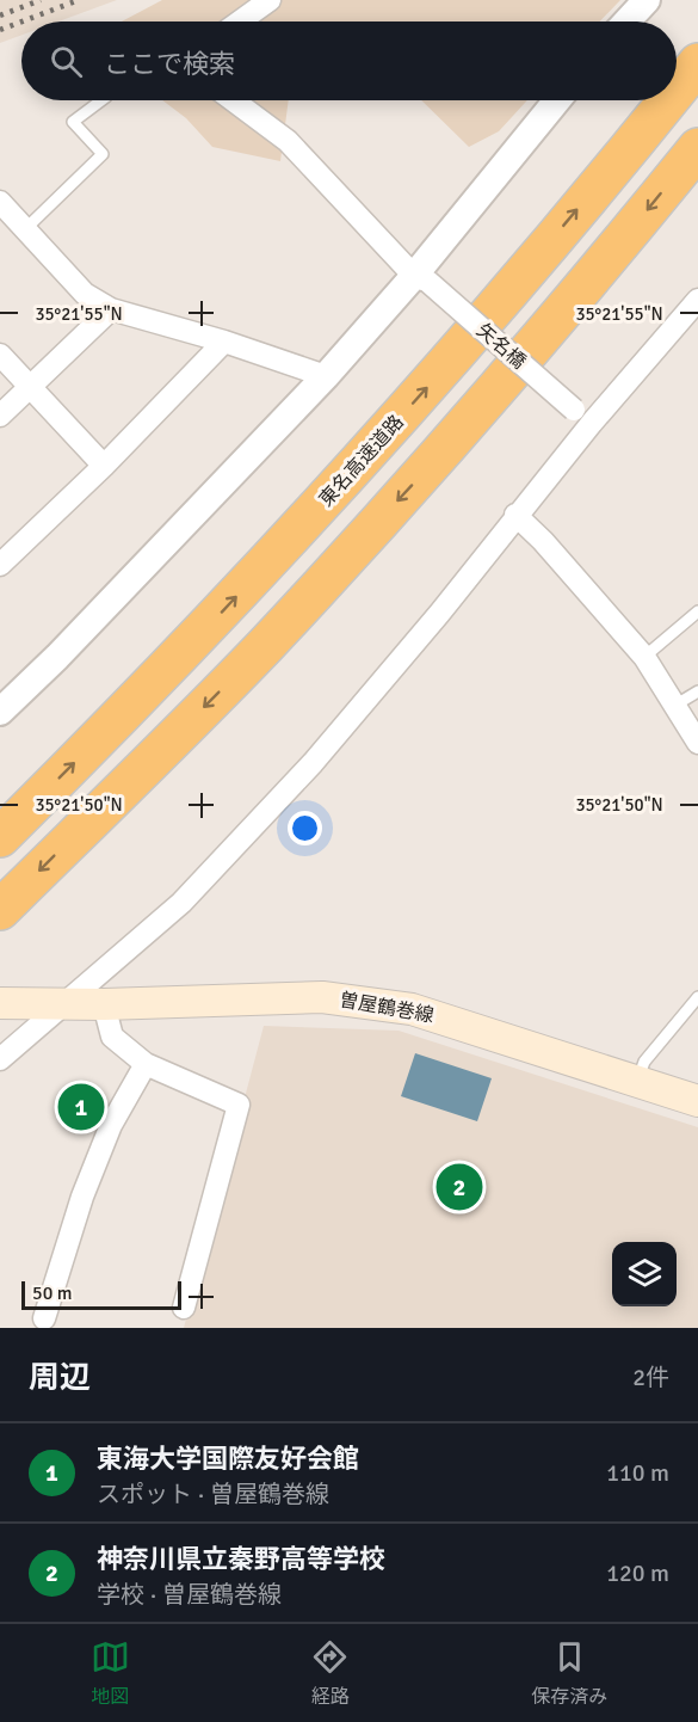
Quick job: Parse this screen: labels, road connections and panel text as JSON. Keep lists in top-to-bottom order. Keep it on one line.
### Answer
{"streets":{"highway":["東名高速道路"],"main road":["曽屋鶴巻線"],"street":["矢名橋"]},"scale_bar":"50 m","page":{"search":"ここで検索","pins":["1","2"],"scale":"50 m","heading":["周辺","2件"],"list":[{"mark":"1","name":"東海大学国際友好会館","note":"スポット · 曽屋鶴巻線","value":"110 m"},{"mark":"2","name":"神奈川県立秦野高等学校","note":"学校 · 曽屋鶴巻線","value":"120 m"}],"nav":["地図","経路","保存済み"]},"coordinates":["35°21'55\"N","35°21'50\"N"]}
